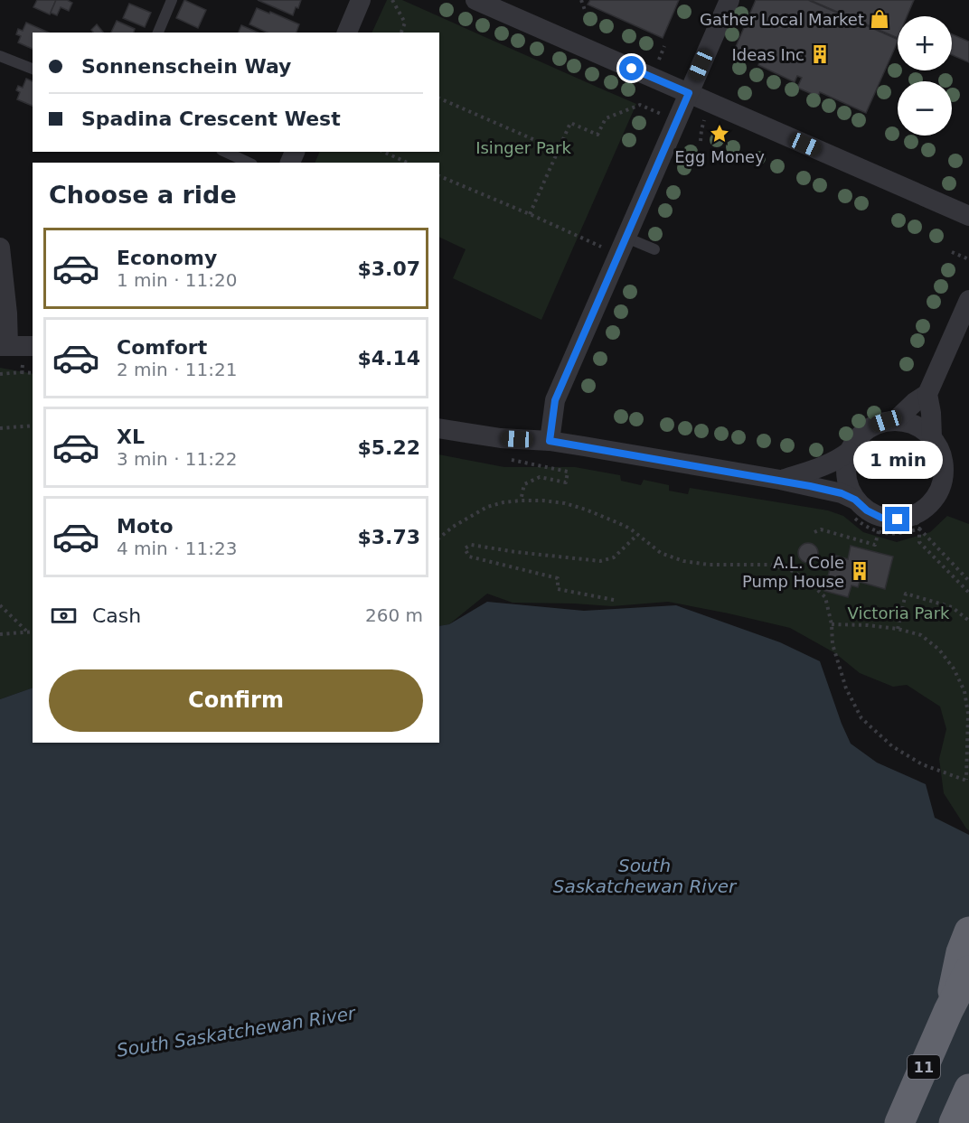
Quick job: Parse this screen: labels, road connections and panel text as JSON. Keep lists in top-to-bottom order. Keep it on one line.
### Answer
{"streets":{"highway":["11"]},"water":["South Saskatchewan River"],"parks":["Isinger Park","Victoria Park"],"places":{"shop":["Gather Local Market"],"building":["Ideas Inc","A.L. Cole Pump House"],"place":["Egg Money"]},"page":{"map_buttons":["+","−"],"banner":["Sonnenschein Way","Spadina Crescent West"],"heading":"Choose a ride","list":[{"name":"Economy","note":"1 min · 11:20","value":"$3.07"},{"name":"Comfort","note":"2 min · 11:21","value":"$4.14"},{"name":"XL","note":"3 min · 11:22","value":"$5.22"},{"name":"Moto","note":"4 min · 11:23","value":"$3.73"}],"bubble":"1 min","pay":["Cash","260 m"],"buttons":"Confirm"}}
